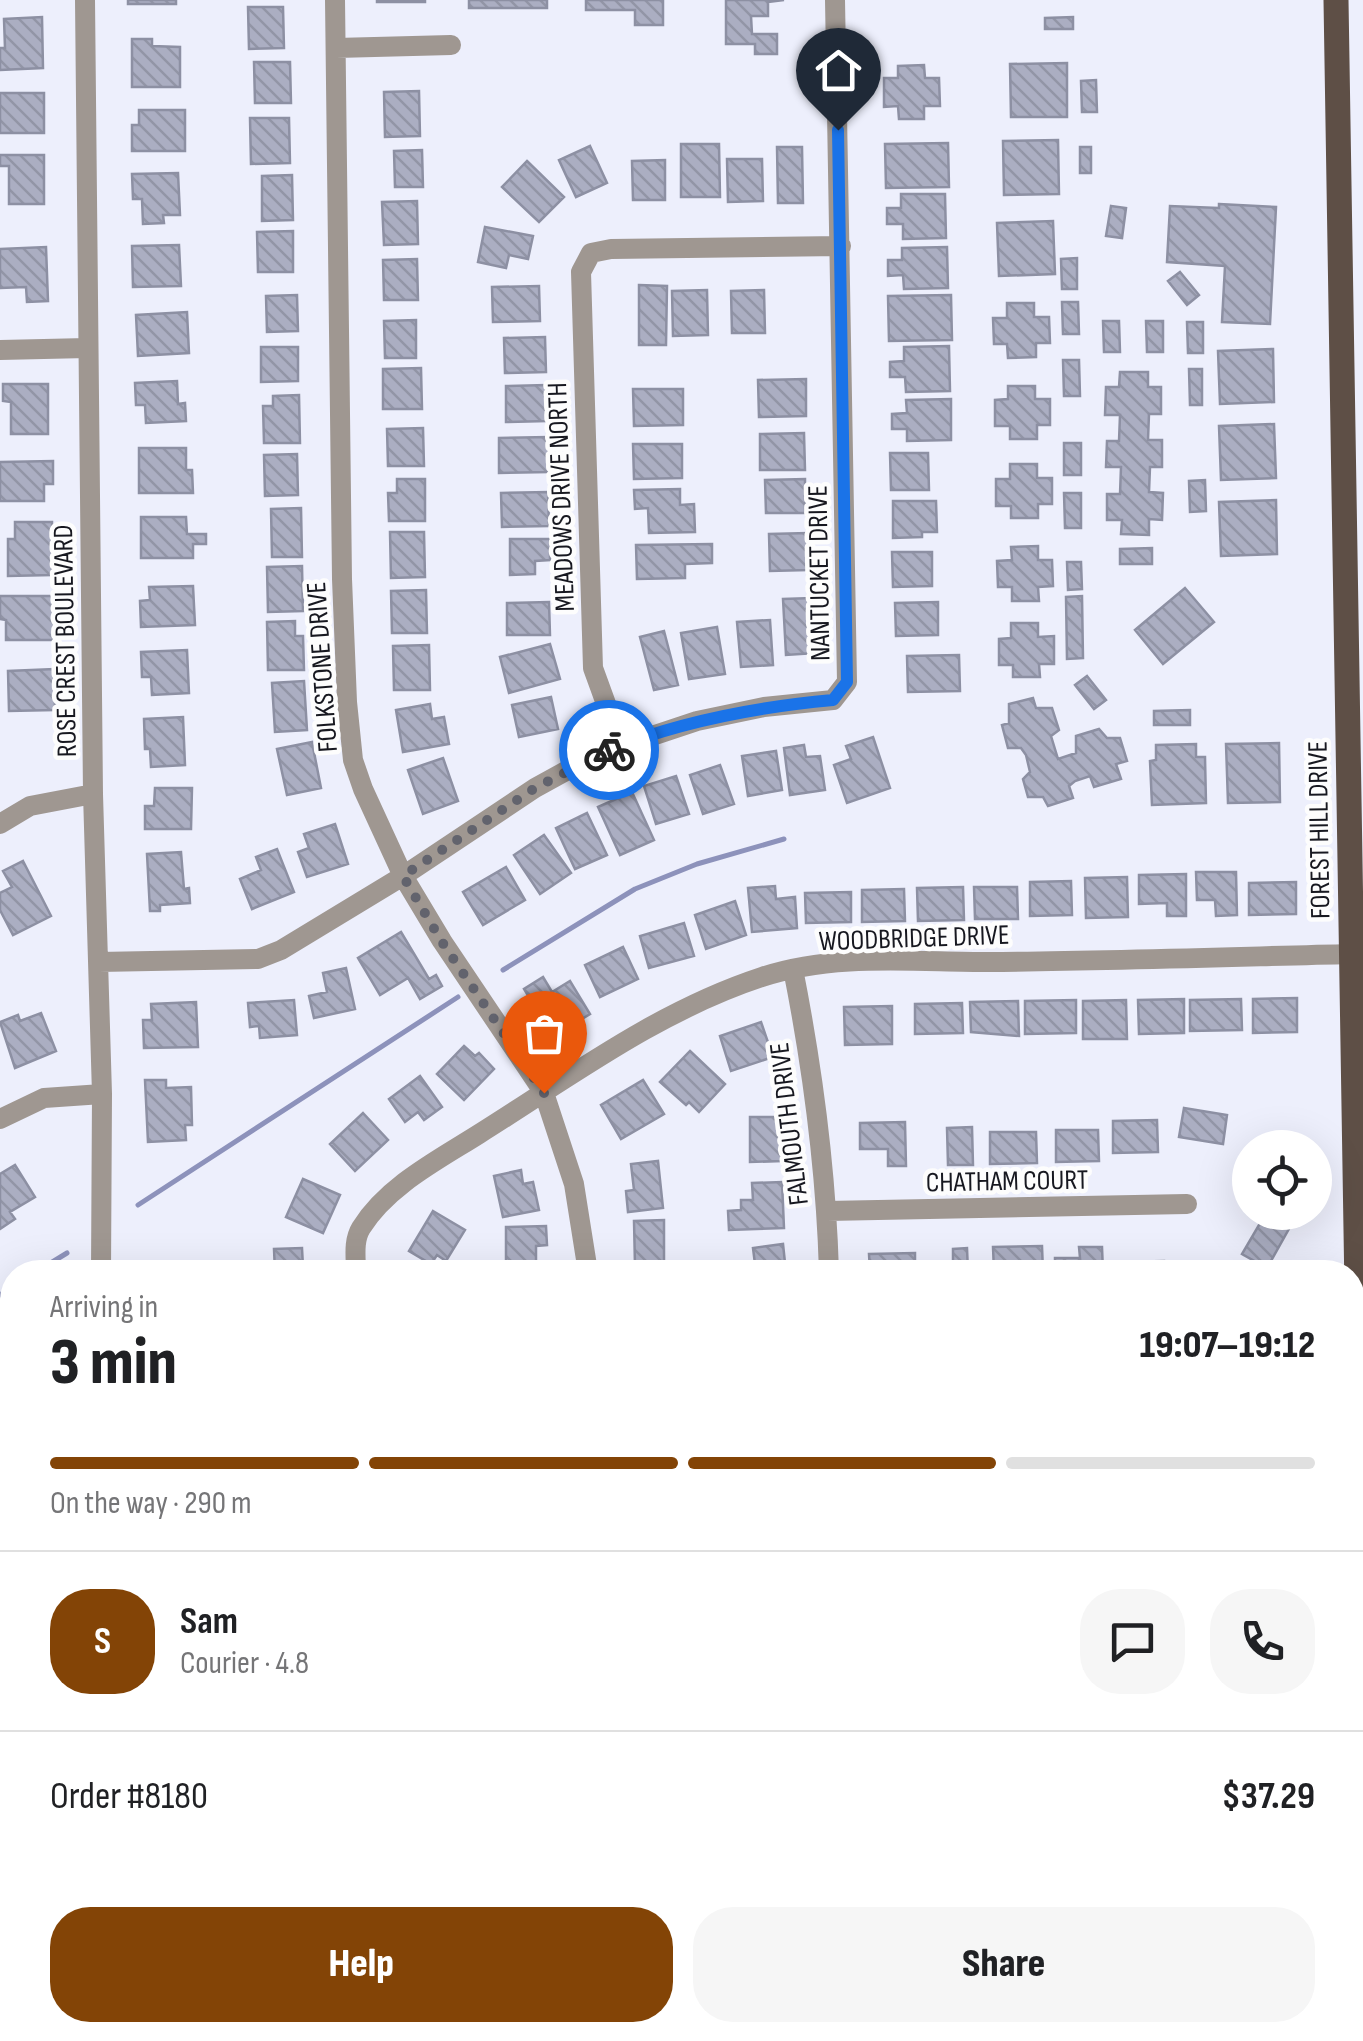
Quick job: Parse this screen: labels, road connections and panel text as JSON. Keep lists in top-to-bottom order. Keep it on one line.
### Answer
{"streets":{"main road":["FOREST HILL DRIVE"],"street":["MEADOWS DRIVE NORTH","NANTUCKET DRIVE","ROSE CREST BOULEVARD","FOLKSTONE DRIVE","WOODBRIDGE DRIVE","FALMOUTH DRIVE","CHATHAM COURT"]},"crossings":[["MEADOWS DRIVE NORTH","NANTUCKET DRIVE"],["NANTUCKET DRIVE","ROSE CREST BOULEVARD"],["NANTUCKET DRIVE","FOLKSTONE DRIVE"],["FOLKSTONE DRIVE","WOODBRIDGE DRIVE"],["FOREST HILL DRIVE","WOODBRIDGE DRIVE"],["WOODBRIDGE DRIVE","FALMOUTH DRIVE"],["FALMOUTH DRIVE","CHATHAM COURT"]],"page":{"heading":["3 min","Arriving in","19:07–19:12"],"panel":["Sam","Courier · 4.8","Order #8180","$37.29"],"bar":"On the way · 290 m","round":"S","buttons":["Help","Share"]}}
